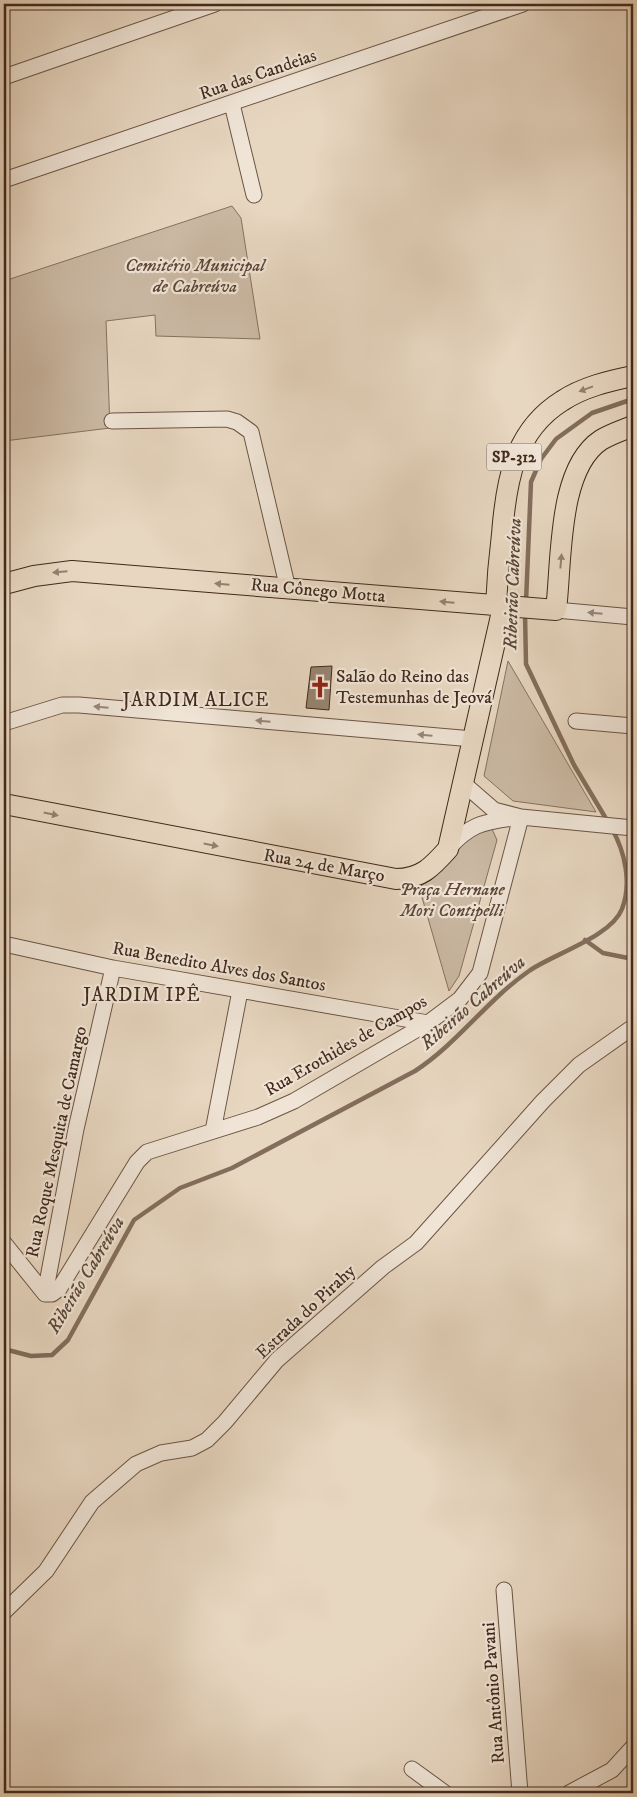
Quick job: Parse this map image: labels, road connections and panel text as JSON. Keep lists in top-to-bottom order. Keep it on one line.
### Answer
{"streets":{"main road":["SP-312","Rua Cônego Motta","Rua 24 de Março"],"street":["Rua das Candeias","Rua Benedito Alves dos Santos","Rua Erothides de Campos","Rua Roque Mesquita de Camargo","Estrada do Pirahy","Rua Antônio Pavani"]},"crossings":[["SP-312","Rua Cônego Motta"],["SP-312","Rua 24 de Março"],["Rua Cônego Motta","Rua 24 de Março"],["Rua Benedito Alves dos Santos","Rua Erothides de Campos"],["Rua Benedito Alves dos Santos","Rua Roque Mesquita de Camargo"],["Rua Erothides de Campos","Rua Roque Mesquita de Camargo"]],"one_way":["Rua Cônego Motta","Rua 24 de Março"],"districts":["JARDIM ALICE","JARDIM IPÊ"],"water":["Ribeirão Cabreúva"],"parks":["Cemitério Municipal de Cabreúva","Praça Hernane Mori Contipelli"],"places":{"church":["Salão do Reino das Testemunhas de Jeová"]}}
